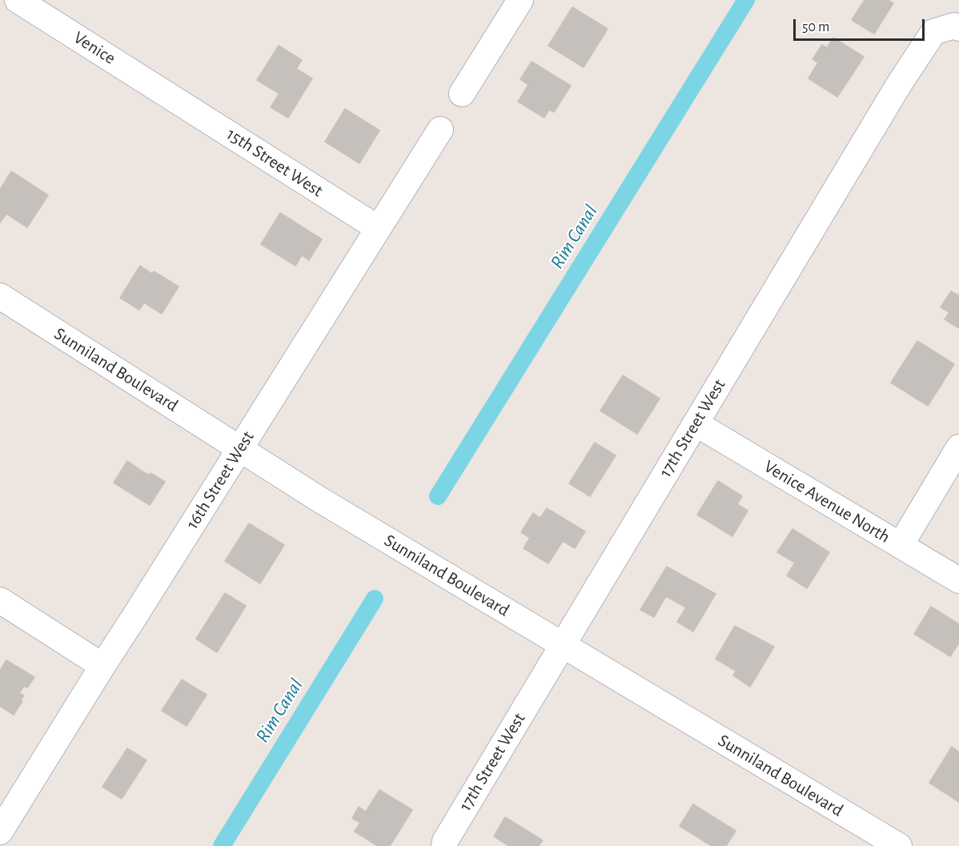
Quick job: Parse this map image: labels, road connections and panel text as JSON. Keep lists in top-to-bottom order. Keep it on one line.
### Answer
{"streets":{"street":["Venice","15th Street West","Sunniland Boulevard","17th Street West","16th Street West","Venice Avenue North"]},"crossings":[["Venice","15th Street West"],["15th Street West","16th Street West"],["Sunniland Boulevard","17th Street West"],["Sunniland Boulevard","16th Street West"],["17th Street West","Venice Avenue North"]],"water":["Rim Canal"],"scale_bar":"50 m"}
